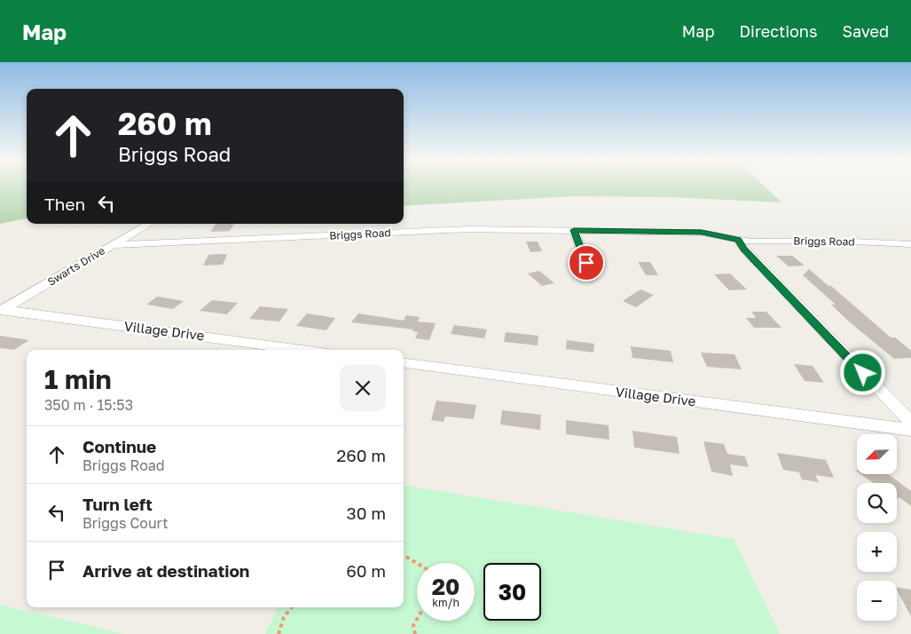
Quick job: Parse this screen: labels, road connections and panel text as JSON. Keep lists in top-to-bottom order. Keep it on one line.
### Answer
{"streets":{"street":["Briggs Road","Swarts Drive","Village Drive"]},"crossings":[["Briggs Road","Swarts Drive"],["Swarts Drive","Village Drive"]],"north":"bottom left","page":{"header":"Map","nav":["Map","Directions","Saved"],"turn":["260 m","Briggs Road"],"then":"Then","heading":["1 min","350 m · 15:53"],"list":[{"name":"Continue","note":"Briggs Road","value":"260 m"},{"name":"Turn left","note":"Briggs Court","value":"30 m"},{"name":"Arrive at destination","value":"60 m"}],"map_buttons":["+","−"],"speed":"20 km/h","limit":"30"}}
